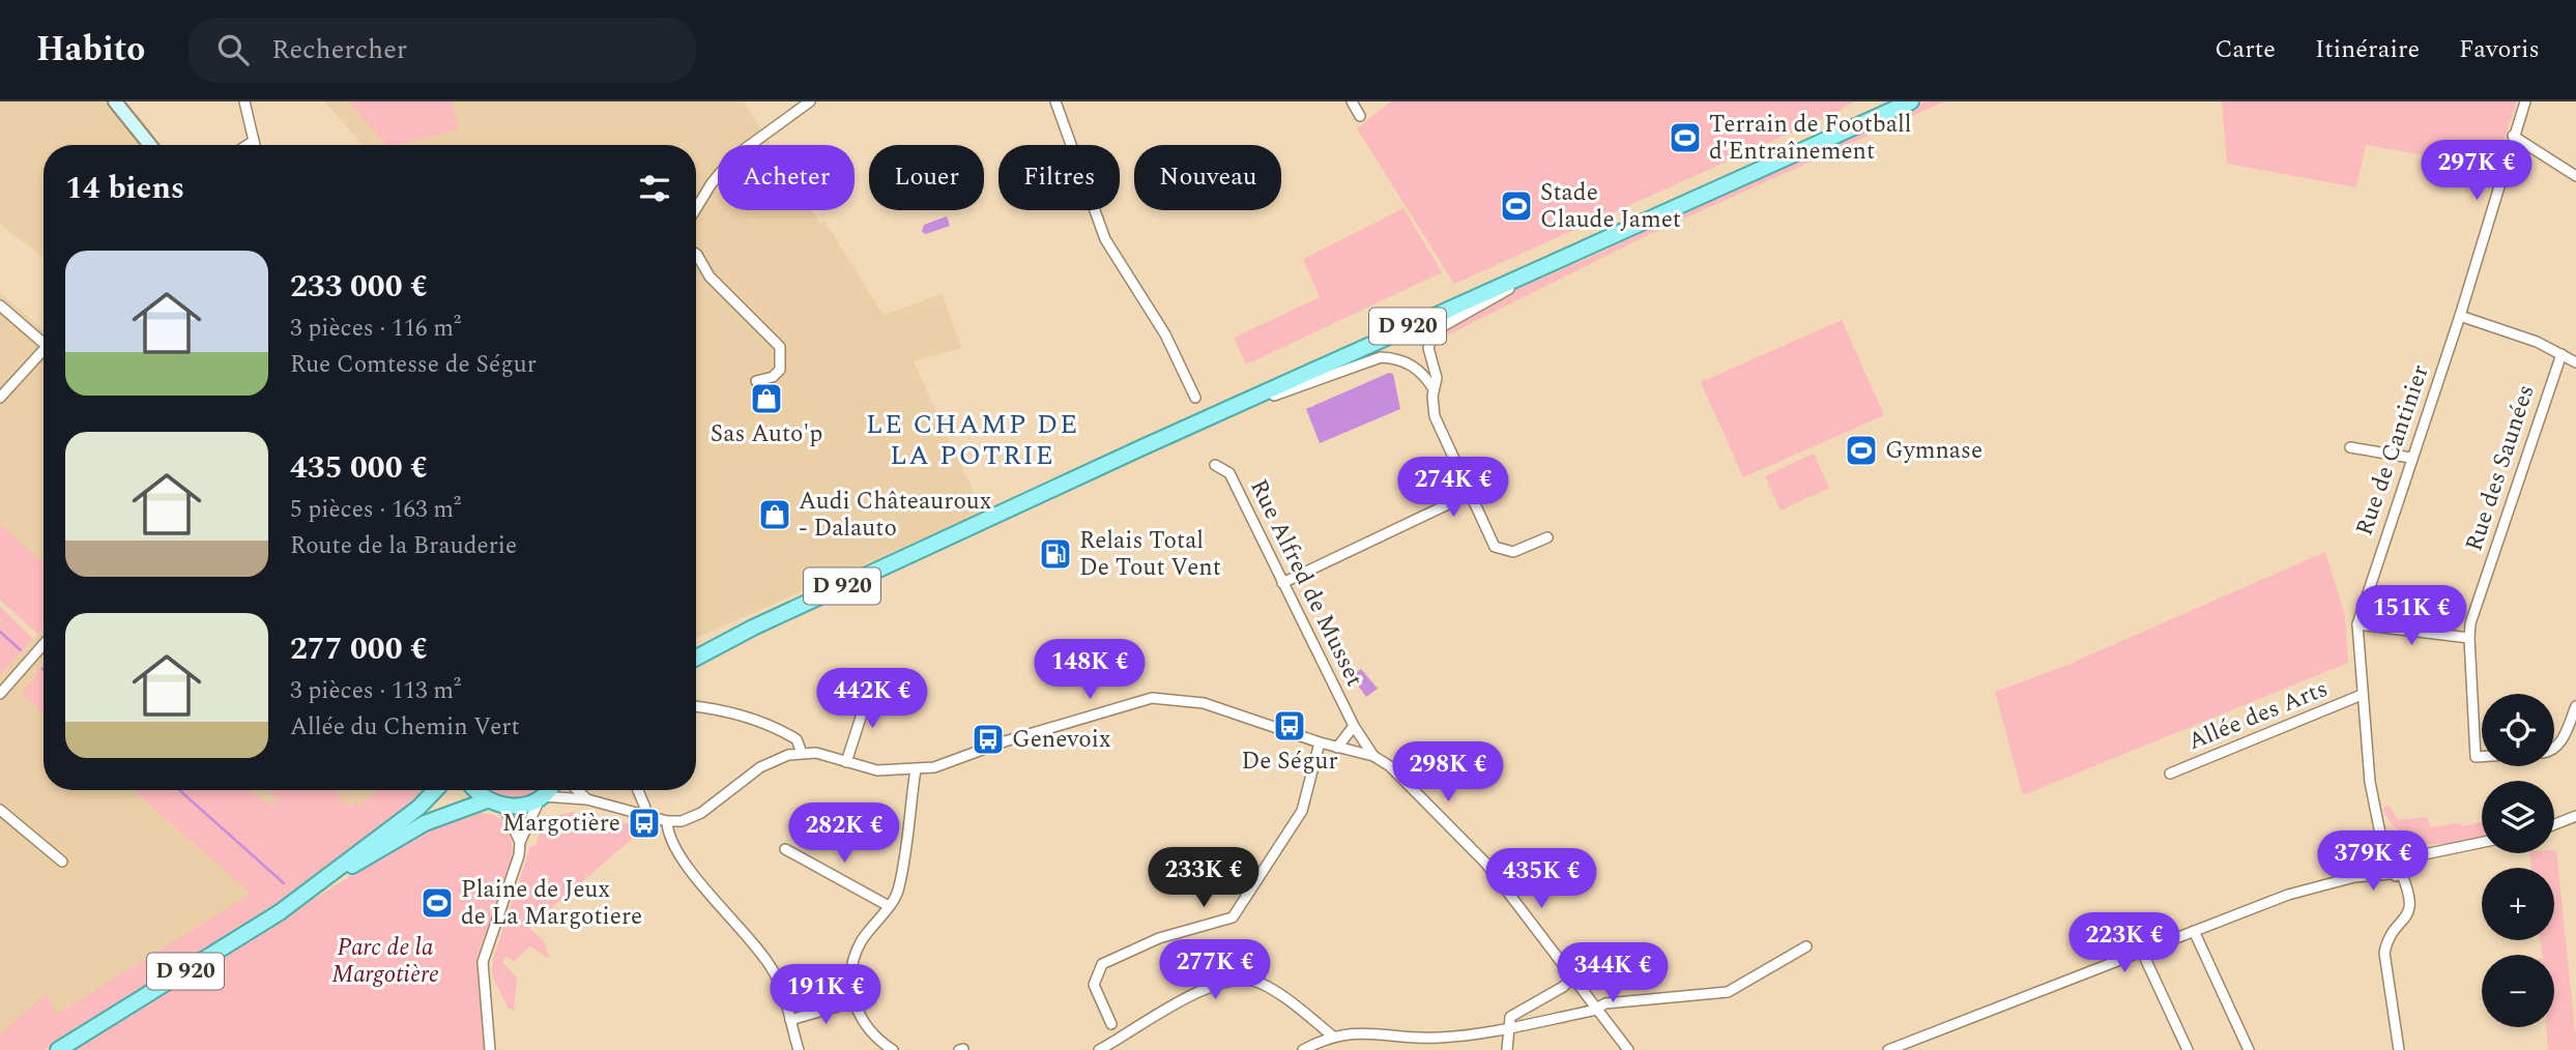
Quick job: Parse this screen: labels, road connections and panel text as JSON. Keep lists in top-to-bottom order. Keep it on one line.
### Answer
{"streets":{"main road":["D 920"],"street":["Rue de Cantinier","Rue des Saunées","Rue Alfred de Musset","Allée des Arts"]},"crossings":[["Rue de Cantinier","Allée des Arts"]],"districts":["LE CHAMP DE LA POTRIE"],"parks":["Parc de la Margotière"],"places":{"sports":["Terrain de Football d'Entraînement","Stade Claude Jamet","Gymnase","Plaine de Jeux de La Margotiere"],"shop":["Sas Auto'p","Audi Châteauroux - Dalauto"],"fuel station":["Relais Total De Tout Vent"],"bus stop":["De Ségur","Genevoix","Margotière"]},"page":{"header":"Habito","search":"Rechercher","nav":["Carte","Itinéraire","Favoris"],"price":["297K €","274K €","151K €","148K €","442K €","298K €","282K €","379K €","233K €","435K €","223K €","277K €","344K €","191K €"],"chip":["Acheter","Louer","Filtres","Nouveau"],"heading":"14 biens","list":[{"name":"233 000 €","note":"3 pièces · 116 m² · Rue Comtesse de Ségur"},{"name":"435 000 €","note":"5 pièces · 163 m² · Route de la Brauderie"},{"name":"277 000 €","note":"3 pièces · 113 m² · Allée du Chemin Vert"}],"map_buttons":["+","−"]}}
